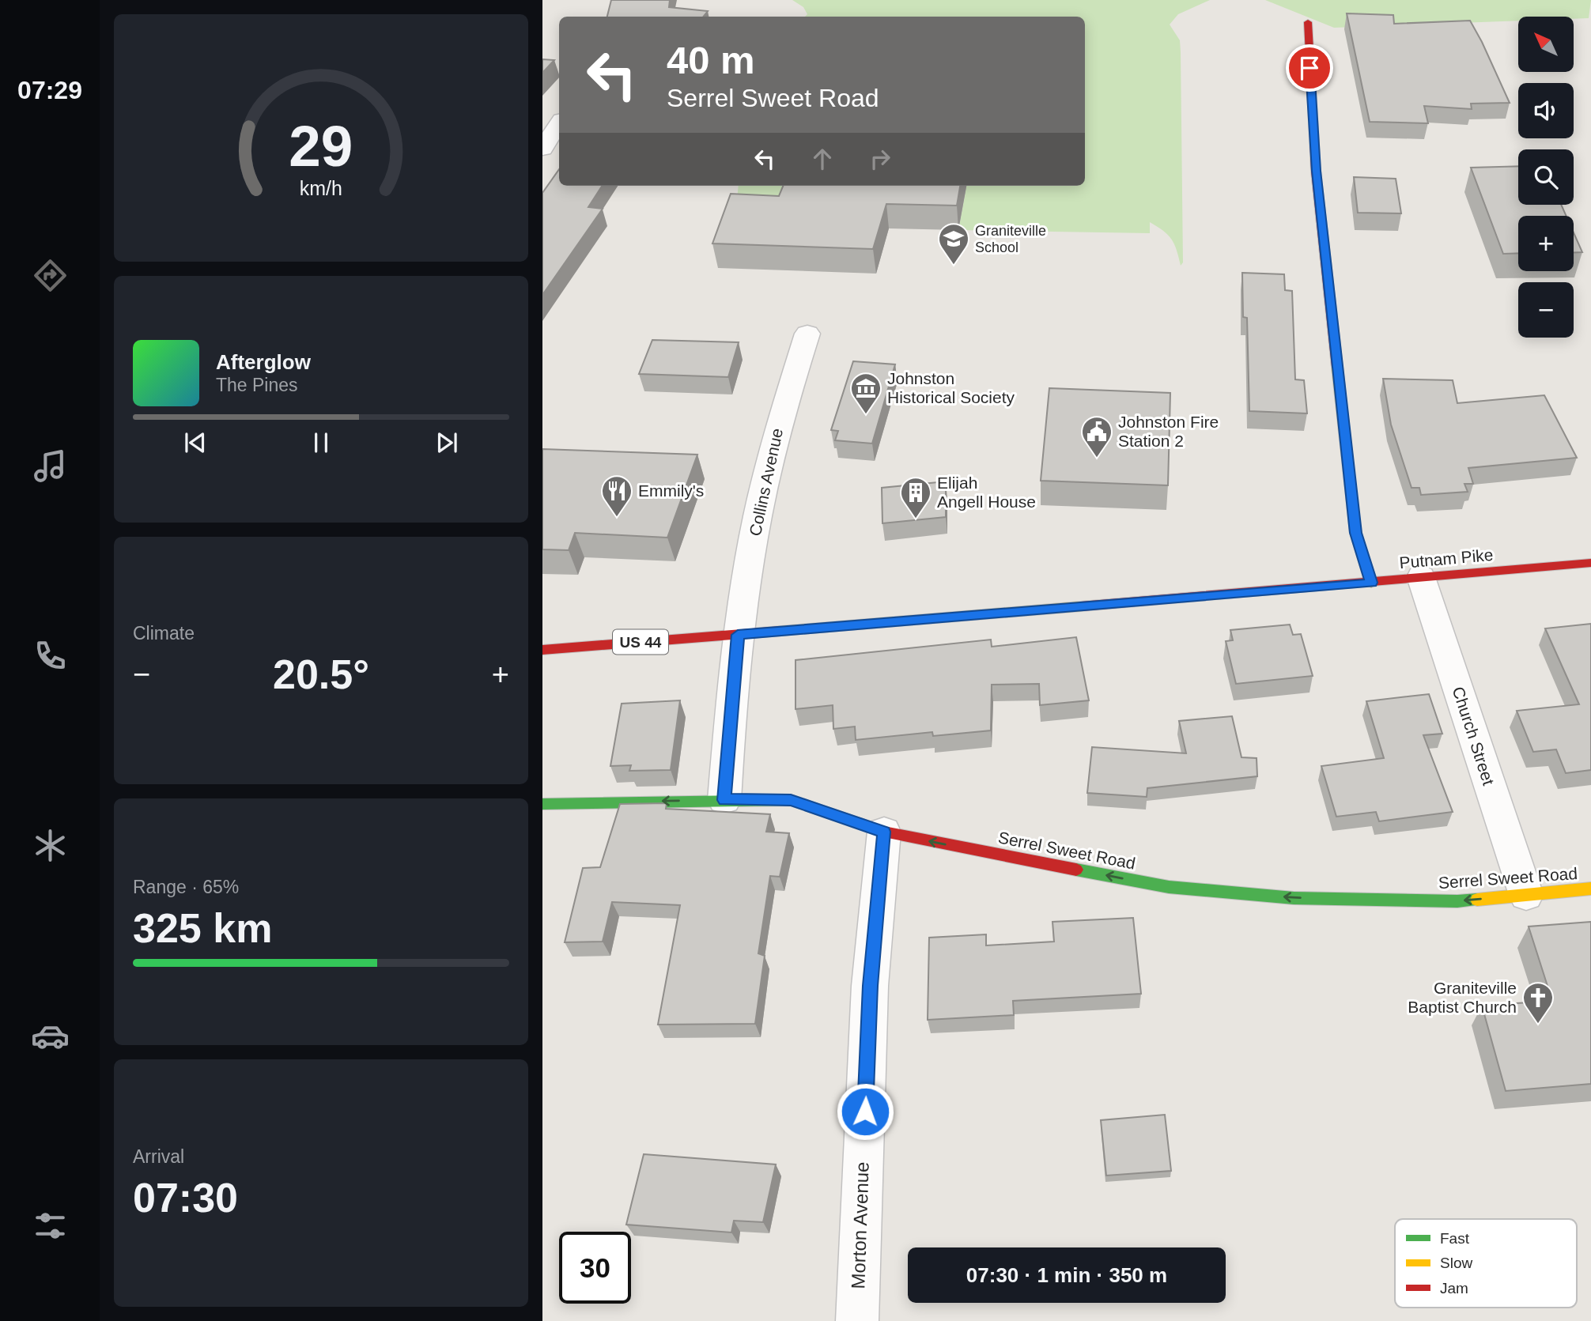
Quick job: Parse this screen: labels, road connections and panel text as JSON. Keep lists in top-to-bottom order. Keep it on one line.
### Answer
{"streets":{"street":["Collins Avenue","Putnam Pike","US 44","Church Street","Serrel Sweet Road","Morton Avenue"]},"crossings":[["Collins Avenue","Putnam Pike"],["Putnam Pike","Church Street"],["Church Street","Serrel Sweet Road"],["Serrel Sweet Road","Morton Avenue"]],"one_way":["Serrel Sweet Road"],"places":{"school or university":["Graniteville School"],"museum":["Johnston Historical Society"],"public building":["Johnston Fire Station 2"],"restaurant":["Emmily's"],"building":["Elijah Angell House"],"church":["Graniteville Baptist Church"]},"legend":["Fast","Slow","Jam"],"north":"top left","page":{"tabs":"07:29","map_buttons":["+","−"],"turn":["40 m","Serrel Sweet Road"],"song":["Afterglow","The Pines"],"tile":["Climate",["Range · 65%","325 km"],["Arrival","07:30"]],"heat":["−","20.5°","+"],"limit":"30","trip":"07:30 · 1 min · 350 m","gauge":["29","km/h"]}}
